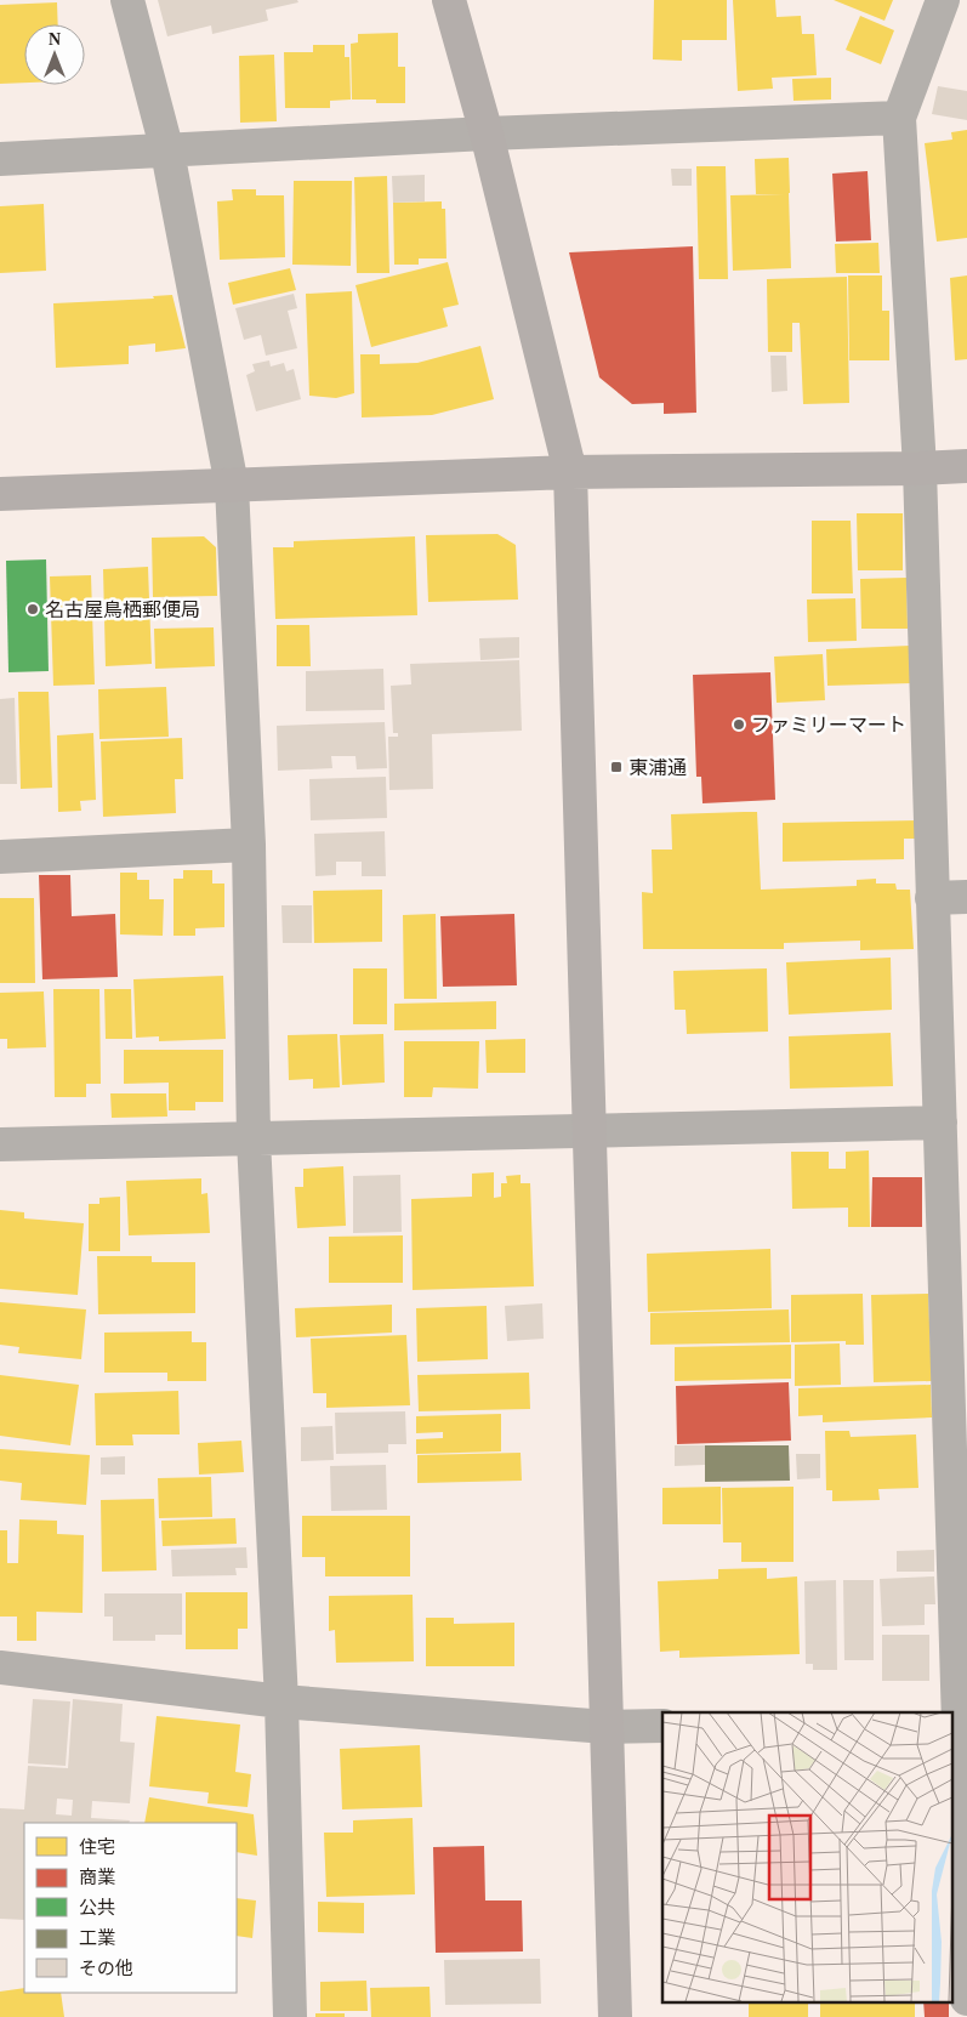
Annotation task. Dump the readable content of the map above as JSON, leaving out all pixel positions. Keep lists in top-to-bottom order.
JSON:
{
  "places": {
    "other": ["名古屋鳥栖郵便局", "ファミリーマート"],
    "transit": ["東浦通"]
  },
  "legend": [
    "住宅",
    "商業",
    "公共",
    "工業",
    "その他"
  ],
  "north": "top"
}
